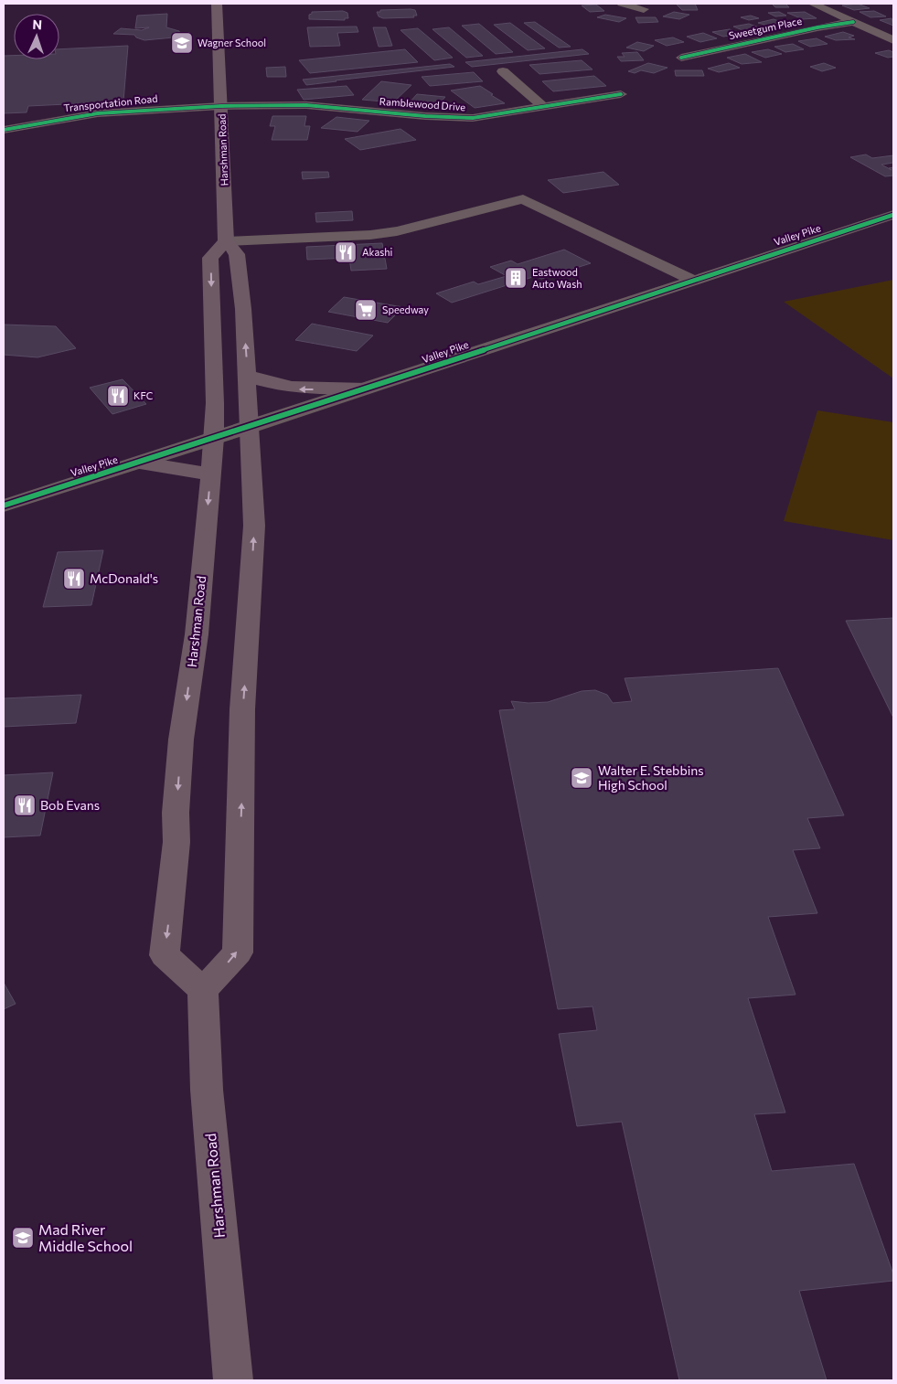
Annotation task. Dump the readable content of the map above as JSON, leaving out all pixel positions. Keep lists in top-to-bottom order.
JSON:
{
  "streets": {
    "main road": ["Harshman Road"],
    "street": [
      "Sweetgum Place",
      "Transportation Road",
      "Ramblewood Drive",
      "Valley Pike"
    ]
  },
  "crossings": [
    ["Transportation Road", "Ramblewood Drive"],
    ["Transportation Road", "Harshman Road"],
    ["Ramblewood Drive", "Harshman Road"],
    ["Harshman Road", "Valley Pike"]
  ],
  "places": {
    "school or university": ["Wagner School", "Walter E. Stebbins High School", "Mad River Middle School"],
    "restaurant": [
      "Akashi",
      "KFC",
      "McDonald's",
      "Bob Evans"
    ],
    "building": ["Eastwood Auto Wash"],
    "supermarket": ["Speedway"]
  },
  "north": "top"
}
